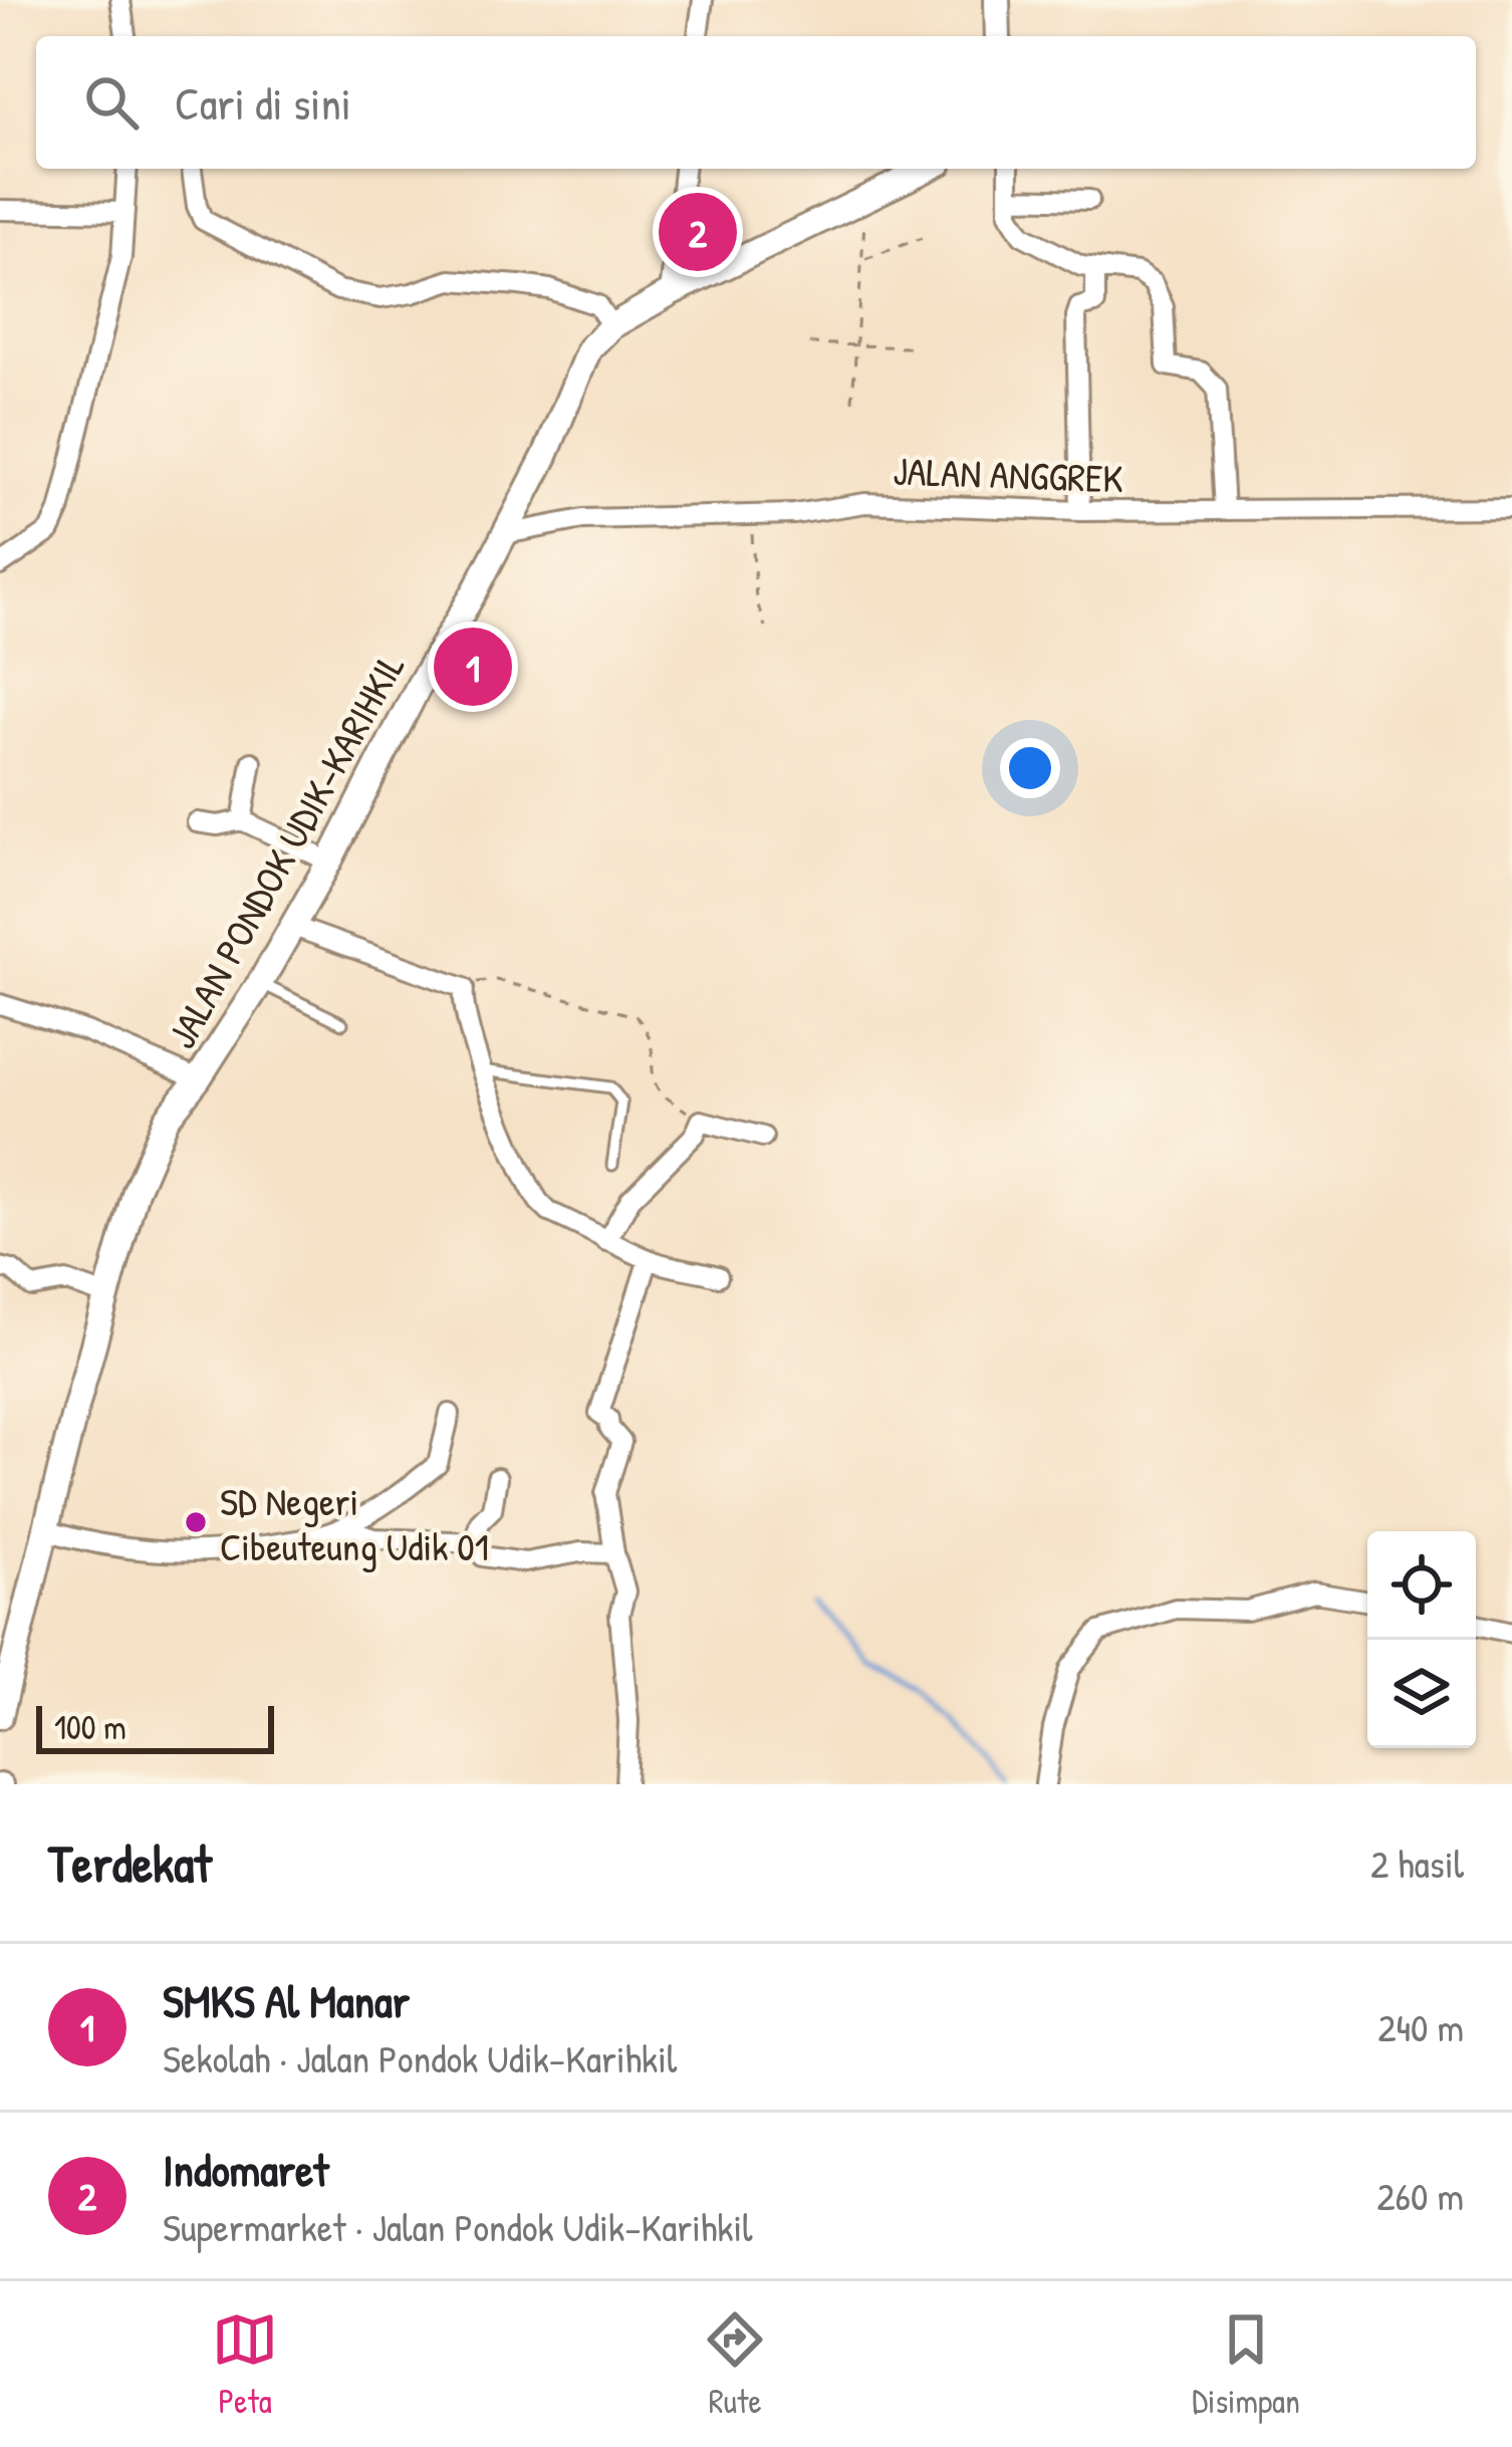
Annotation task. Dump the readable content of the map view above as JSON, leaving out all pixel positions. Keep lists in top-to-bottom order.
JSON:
{
  "streets": {
    "street": ["JALAN ANGGREK", "JALAN PONDOK UDIK–KARIHKIL"]
  },
  "crossings": [
    ["JALAN ANGGREK", "JALAN PONDOK UDIK–KARIHKIL"]
  ],
  "places": ["SD Negeri Cibeuteung Udik 01"],
  "scale_bar": "100 m",
  "page": {
    "search": "Cari di sini",
    "pins": ["2", "1"],
    "scale": "100 m",
    "heading": ["Terdekat", "2 hasil"],
    "list": [
      {
        "mark": "1",
        "name": "SMKS Al Manar",
        "note": "Sekolah · Jalan Pondok Udik–Karihkil",
        "value": "240 m"
      },
      {
        "mark": "2",
        "name": "Indomaret",
        "note": "Supermarket · Jalan Pondok Udik–Karihkil",
        "value": "260 m"
      }
    ],
    "nav": ["Peta", "Rute", "Disimpan"]
  }
}
